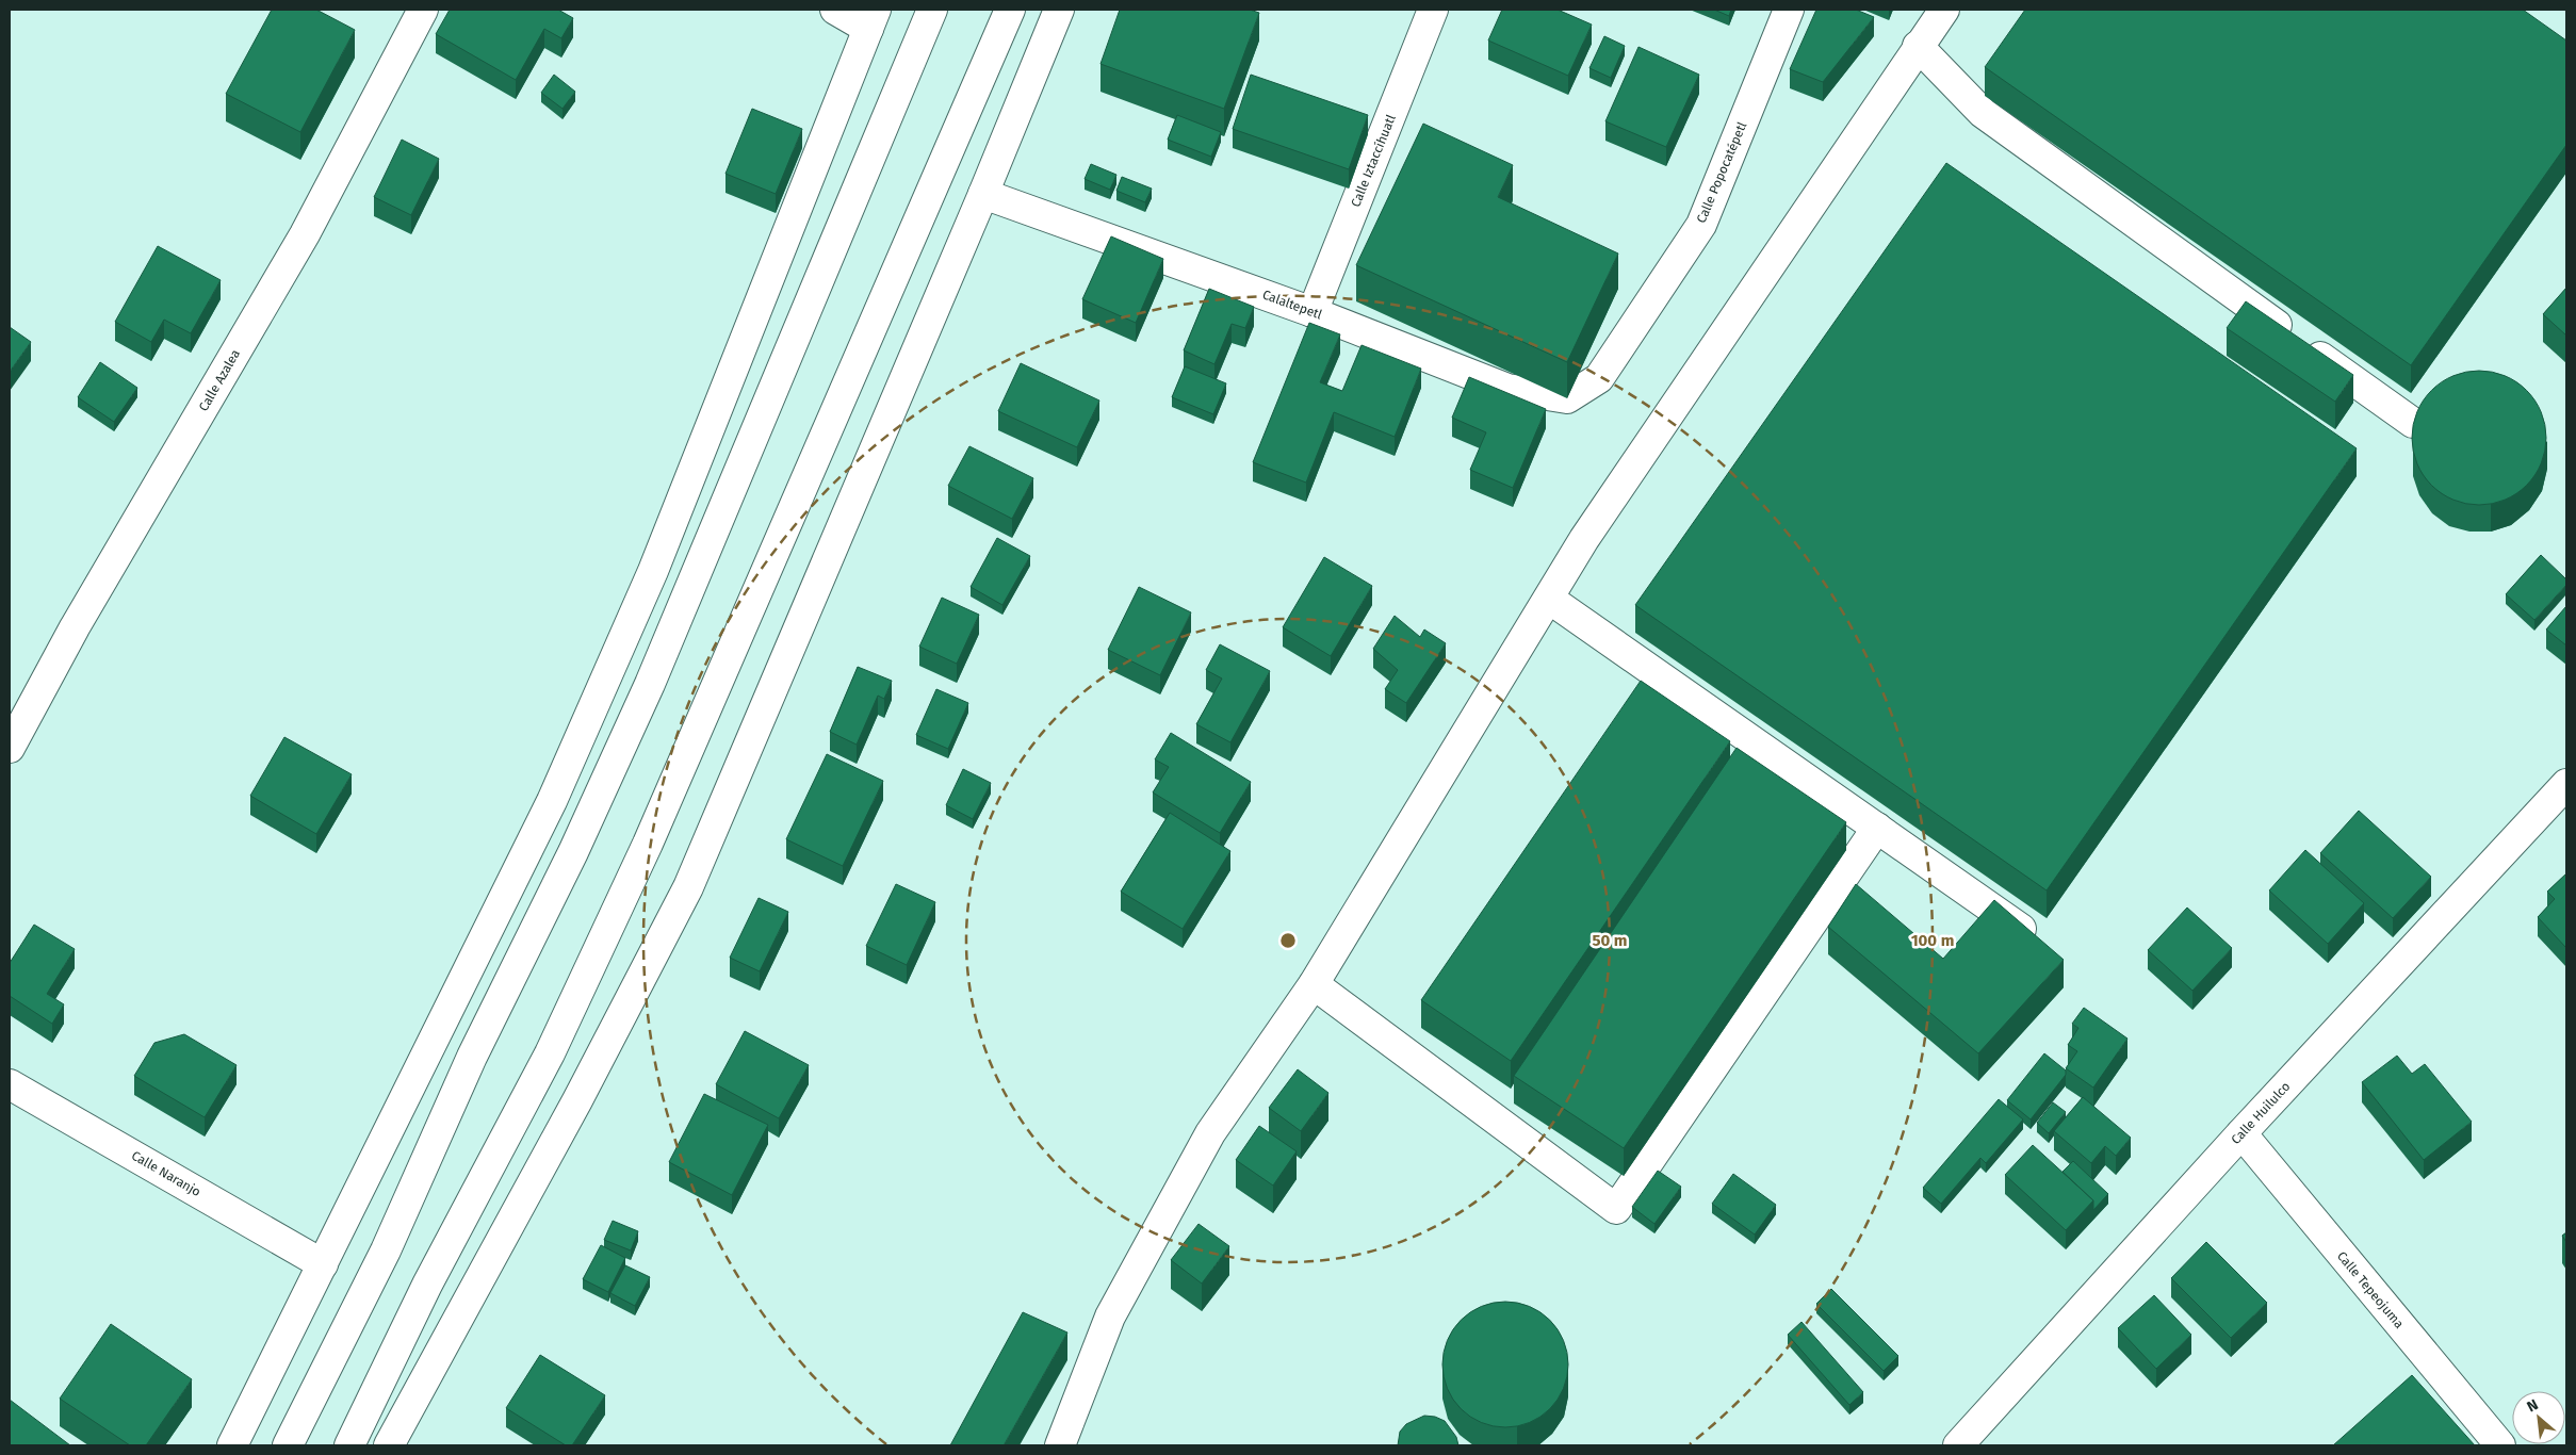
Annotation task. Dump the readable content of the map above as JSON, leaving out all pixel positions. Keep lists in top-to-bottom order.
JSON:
{
  "streets": {
    "street": [
      "Calle Iztaccíhuatl",
      "Calle Popocatépetl",
      "Calaltepetl",
      "Calle Azalea",
      "Calle Huilulco",
      "Calle Naranjo",
      "Calle Tepeojuma"
    ]
  },
  "crossings": [
    ["Calle Iztaccíhuatl", "Calaltepetl"],
    ["Calle Popocatépetl", "Calaltepetl"],
    ["Calle Huilulco", "Calle Tepeojuma"]
  ],
  "north": "top left",
  "rings": ["50 m", "100 m"]
}
